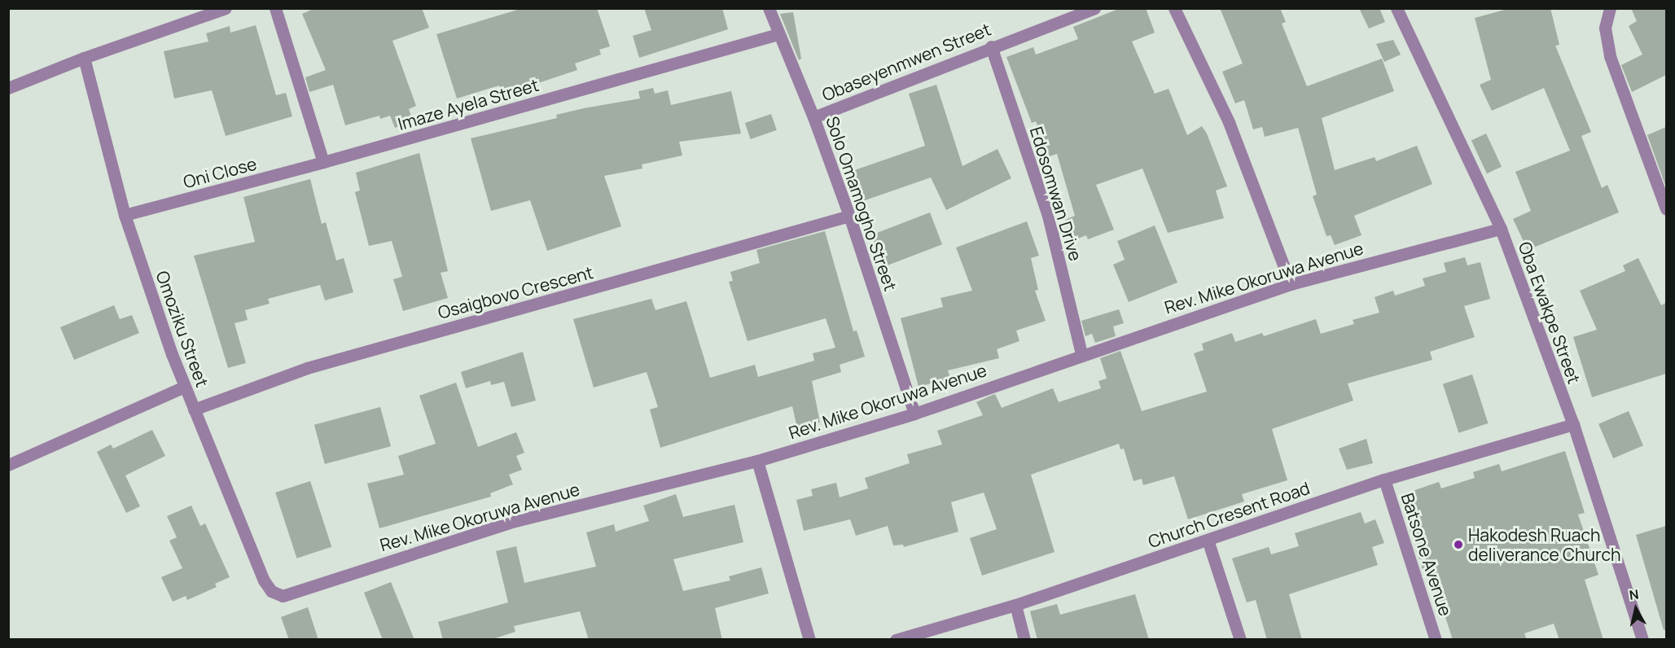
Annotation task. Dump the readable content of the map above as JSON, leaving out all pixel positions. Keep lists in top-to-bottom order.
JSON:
{
  "streets": {
    "street": [
      "Obaseyenmwen Street",
      "Imaze Ayela Street",
      "Oni Close",
      "Edosomwan Drive",
      "Solo Omamogho Street",
      "Rev. Mike Okoruwa Avenue",
      "Osaigbovo Crescent",
      "Oba Ewakpe Street",
      "Omoziku Street",
      "Church Cresent Road",
      "Batsone Avenue"
    ]
  },
  "crossings": [
    ["Obaseyenmwen Street", "Edosomwan Drive"],
    ["Obaseyenmwen Street", "Solo Omamogho Street"],
    ["Imaze Ayela Street", "Oni Close"],
    ["Imaze Ayela Street", "Solo Omamogho Street"],
    ["Oni Close", "Omoziku Street"],
    ["Edosomwan Drive", "Rev. Mike Okoruwa Avenue"],
    ["Solo Omamogho Street", "Rev. Mike Okoruwa Avenue"],
    ["Solo Omamogho Street", "Osaigbovo Crescent"],
    ["Rev. Mike Okoruwa Avenue", "Oba Ewakpe Street"],
    ["Rev. Mike Okoruwa Avenue", "Omoziku Street"],
    ["Osaigbovo Crescent", "Omoziku Street"],
    ["Oba Ewakpe Street", "Church Cresent Road"],
    ["Church Cresent Road", "Batsone Avenue"]
  ],
  "places": ["Hakodesh Ruach deliverance Church"],
  "north": "top"
}
